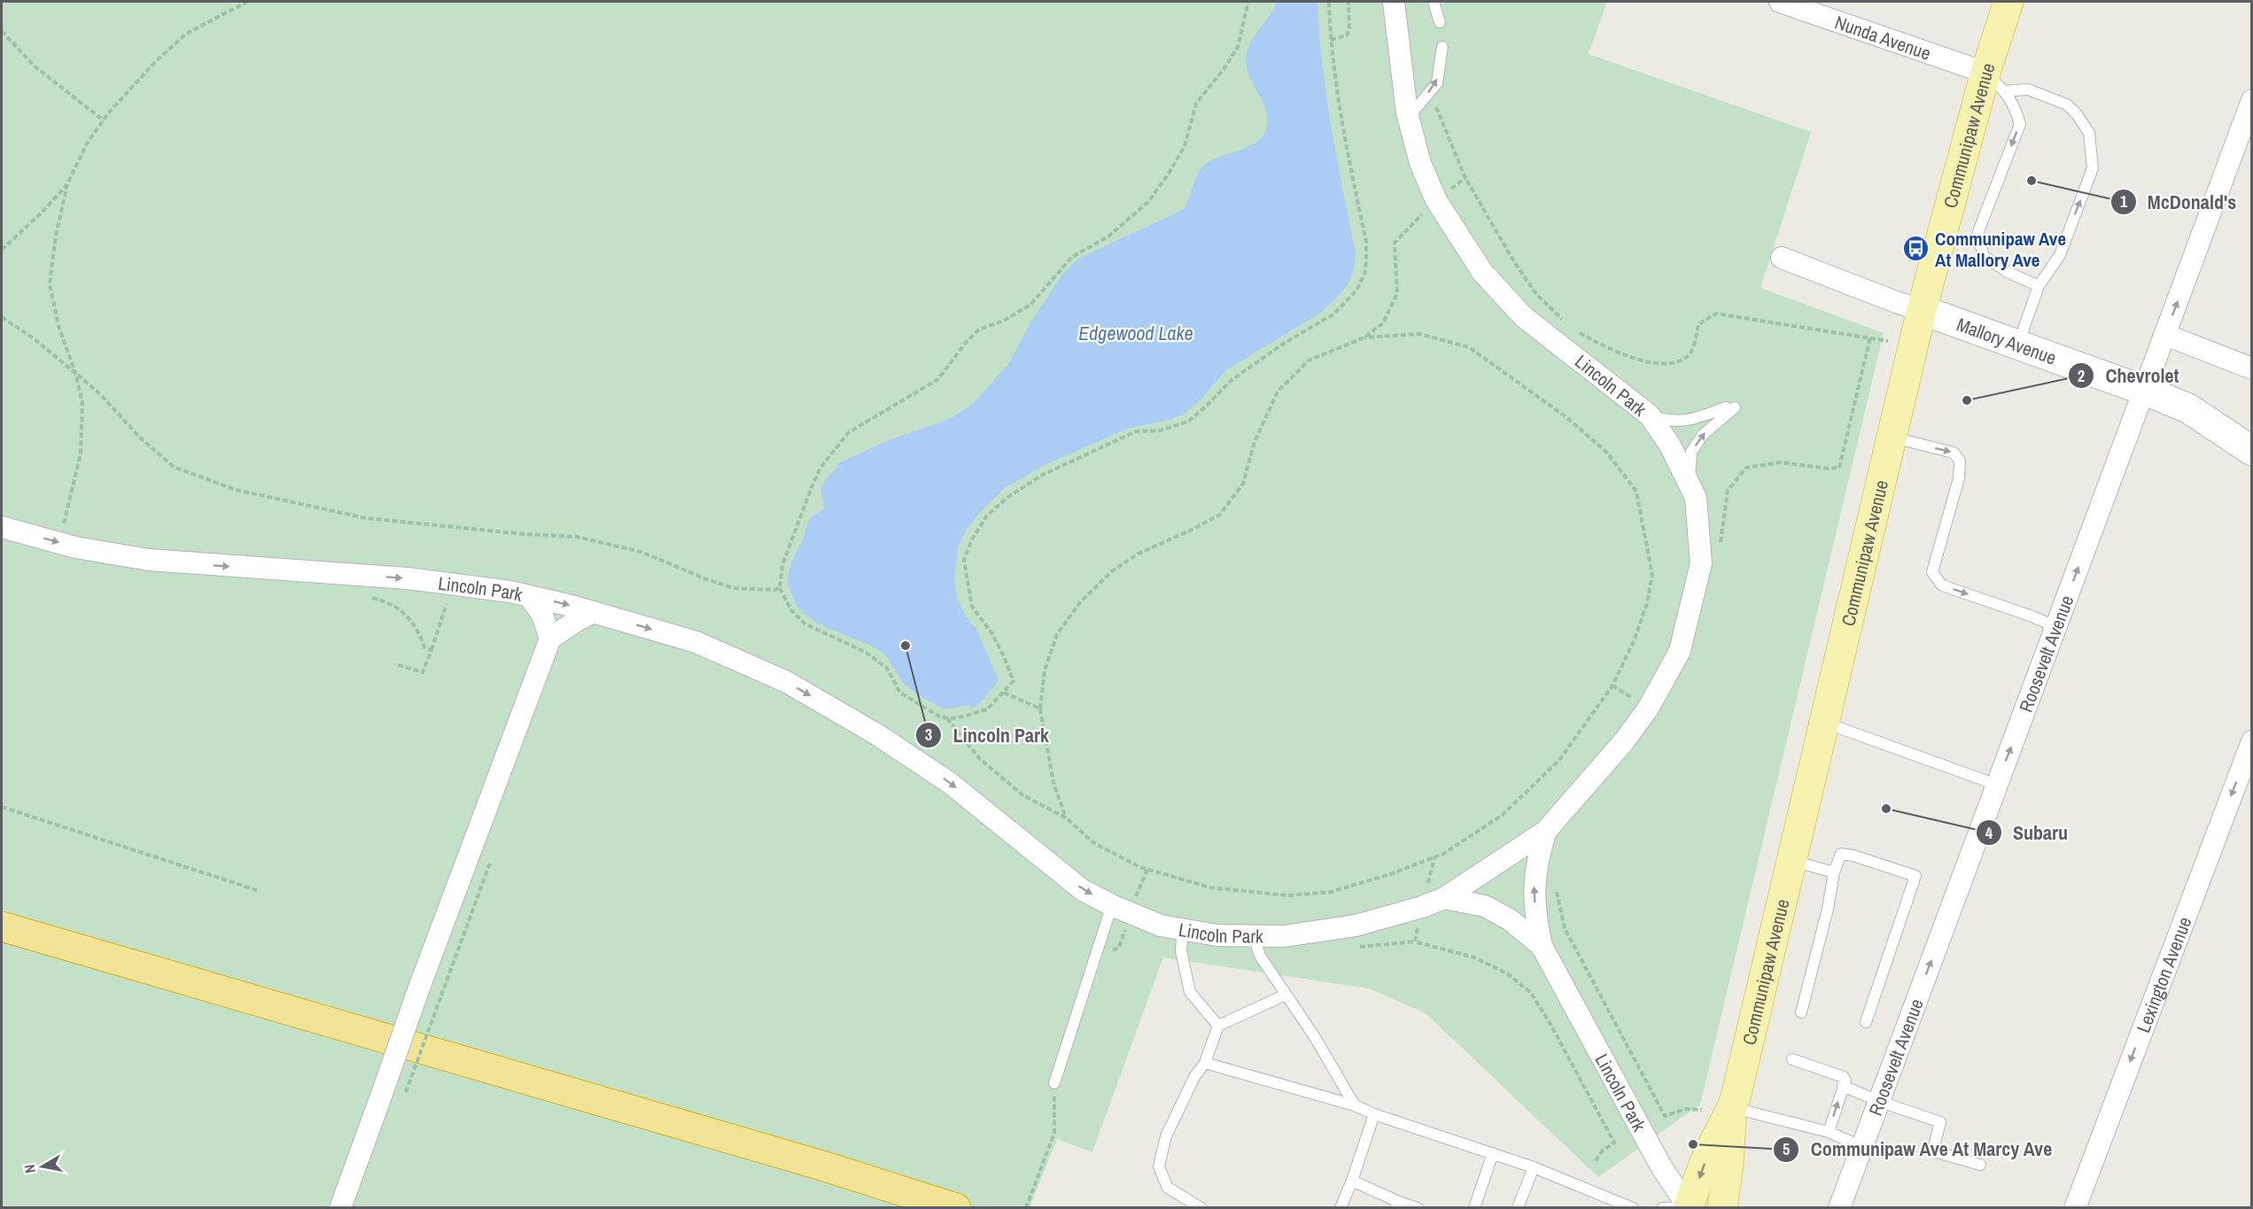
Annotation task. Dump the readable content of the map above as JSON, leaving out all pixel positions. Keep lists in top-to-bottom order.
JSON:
{
  "streets": {
    "main road": ["Communipaw Avenue"],
    "street": [
      "Nunda Avenue",
      "Mallory Avenue",
      "Lincoln Park",
      "Roosevelt Avenue",
      "Lexington Avenue"
    ]
  },
  "crossings": [
    ["Nunda Avenue", "Communipaw Avenue"],
    ["Communipaw Avenue", "Mallory Avenue"],
    ["Communipaw Avenue", "Lincoln Park"],
    ["Mallory Avenue", "Roosevelt Avenue"]
  ],
  "one_way": ["Lincoln Park", "Roosevelt Avenue", "Lexington Avenue"],
  "water": ["Edgewood Lake"],
  "places": {
    "other": [
      "McDonald's",
      "Chevrolet",
      "Lincoln Park",
      "Subaru",
      "Communipaw Ave At Marcy Ave"
    ],
    "bus stop": ["Communipaw Ave At Mallory Ave"]
  },
  "north": "left"
}
